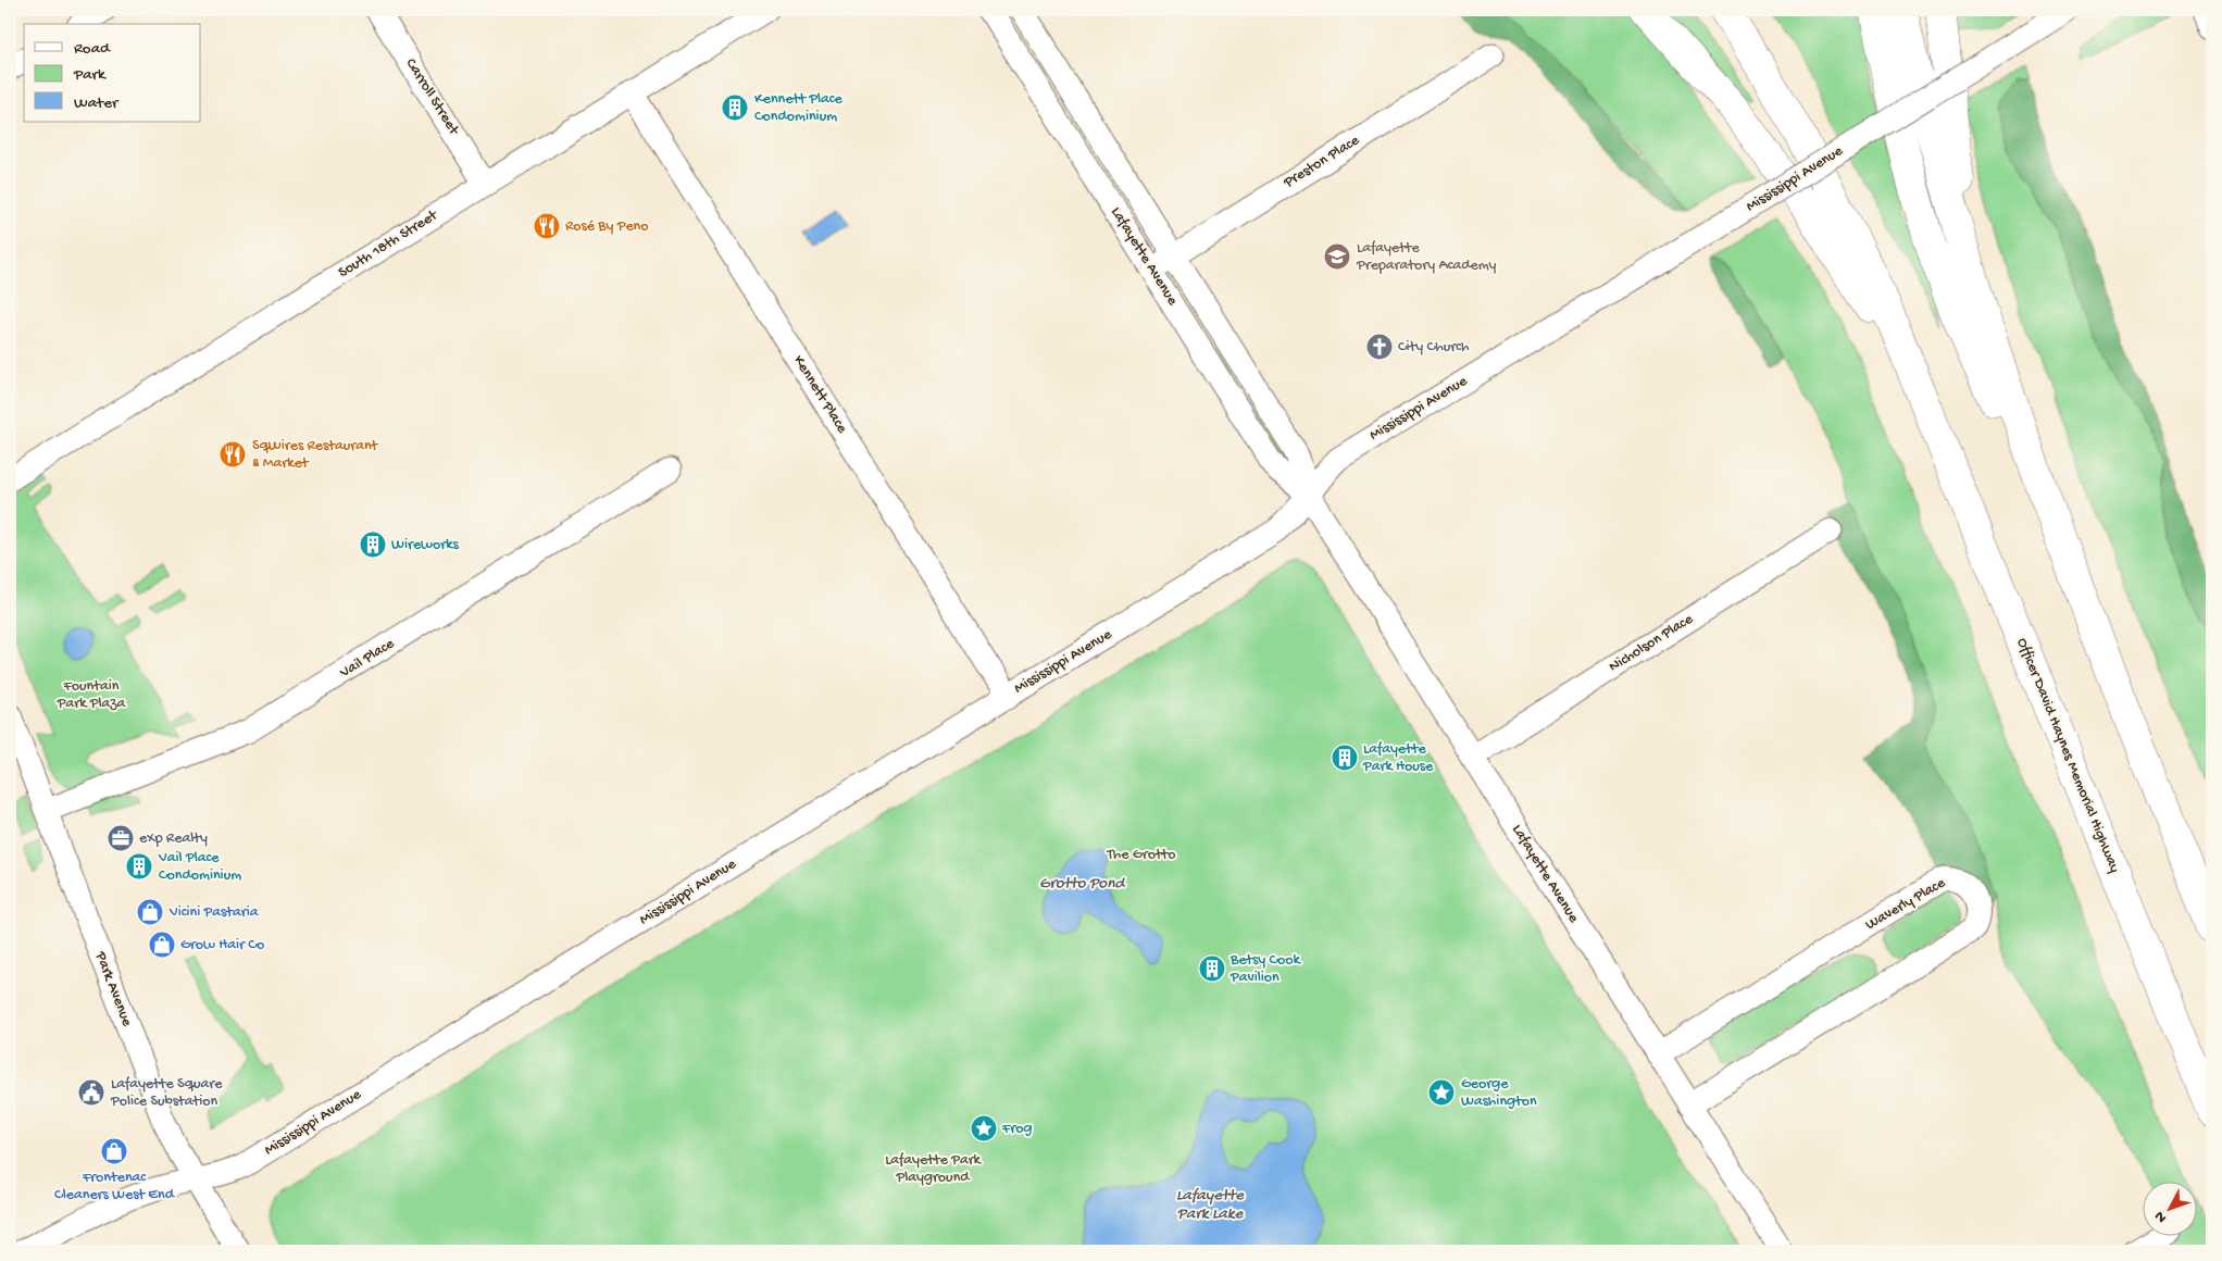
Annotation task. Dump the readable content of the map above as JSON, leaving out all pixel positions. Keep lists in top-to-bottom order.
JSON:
{
  "streets": {
    "highway": ["Officer David Haynes Memorial Highway"],
    "street": [
      "Carroll Street",
      "Preston Place",
      "Mississippi Avenue",
      "South 18th Street",
      "Lafayette Avenue",
      "Kennett Place",
      "Nicholson Place",
      "Vail Place",
      "Waverly Place",
      "Park Avenue"
    ]
  },
  "crossings": [
    ["Carroll Street", "South 18th Street"],
    ["Preston Place", "Lafayette Avenue"],
    ["Mississippi Avenue", "Lafayette Avenue"],
    ["Mississippi Avenue", "Kennett Place"],
    ["Mississippi Avenue", "Park Avenue"],
    ["South 18th Street", "Kennett Place"],
    ["Lafayette Avenue", "Nicholson Place"],
    ["Lafayette Avenue", "Waverly Place"],
    ["Vail Place", "Park Avenue"]
  ],
  "water": ["Grotto Pond", "Lafayette Park Lake"],
  "parks": ["Fountain Park Plaza", "The Grotto", "Lafayette Park Playground"],
  "places": {
    "building": [
      "Kennett Place Condominium",
      "Wireworks",
      "Lafayette Park House",
      "Vail Place Condominium",
      "Betsy Cook Pavilion"
    ],
    "restaurant": ["Rosé By Peno", "SqWires Restaurant & Market"],
    "school or university": ["Lafayette Preparatory Academy"],
    "church": ["City Church"],
    "office": ["eXp Realty"],
    "shop": ["Vicini Pastaria", "Grow Hair Co", "Frontenac Cleaners West End"],
    "public building": ["Lafayette Square Police Substation"],
    "place": ["George Washington", "Frog"]
  },
  "legend": ["Road", "Park", "Water"],
  "north": "bottom left"
}
